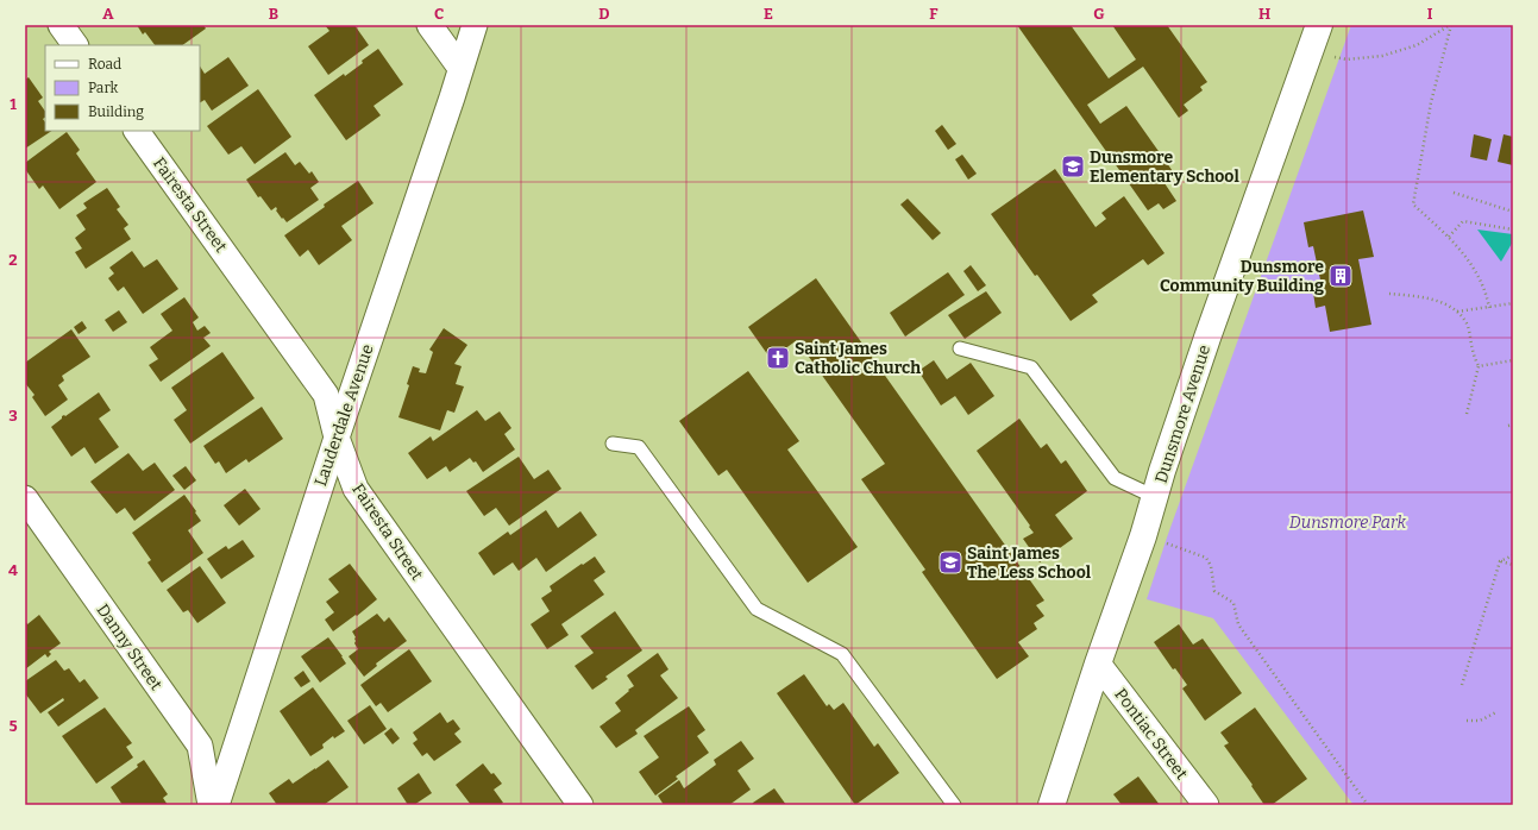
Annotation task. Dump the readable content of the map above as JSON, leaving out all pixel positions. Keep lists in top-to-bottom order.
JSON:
{
  "streets": {
    "street": [
      "Fairesta Street",
      "Dunsmore Avenue",
      "Lauderdale Avenue",
      "Danny Street",
      "Pontiac Street"
    ]
  },
  "crossings": [
    ["Fairesta Street", "Lauderdale Avenue"],
    ["Dunsmore Avenue", "Pontiac Street"]
  ],
  "parks": ["Dunsmore Park"],
  "places": {
    "school or university": ["Dunsmore Elementary School", "Saint James The Less School"],
    "building": ["Dunsmore Community Building"],
    "church": ["Saint James Catholic Church"]
  },
  "legend": ["Road", "Park", "Building"],
  "grid": {
    "columns": [
      "A",
      "B",
      "C",
      "D",
      "E",
      "F",
      "G",
      "H",
      "I"
    ],
    "rows": [
      "1",
      "2",
      "3",
      "4",
      "5"
    ]
  }
}
